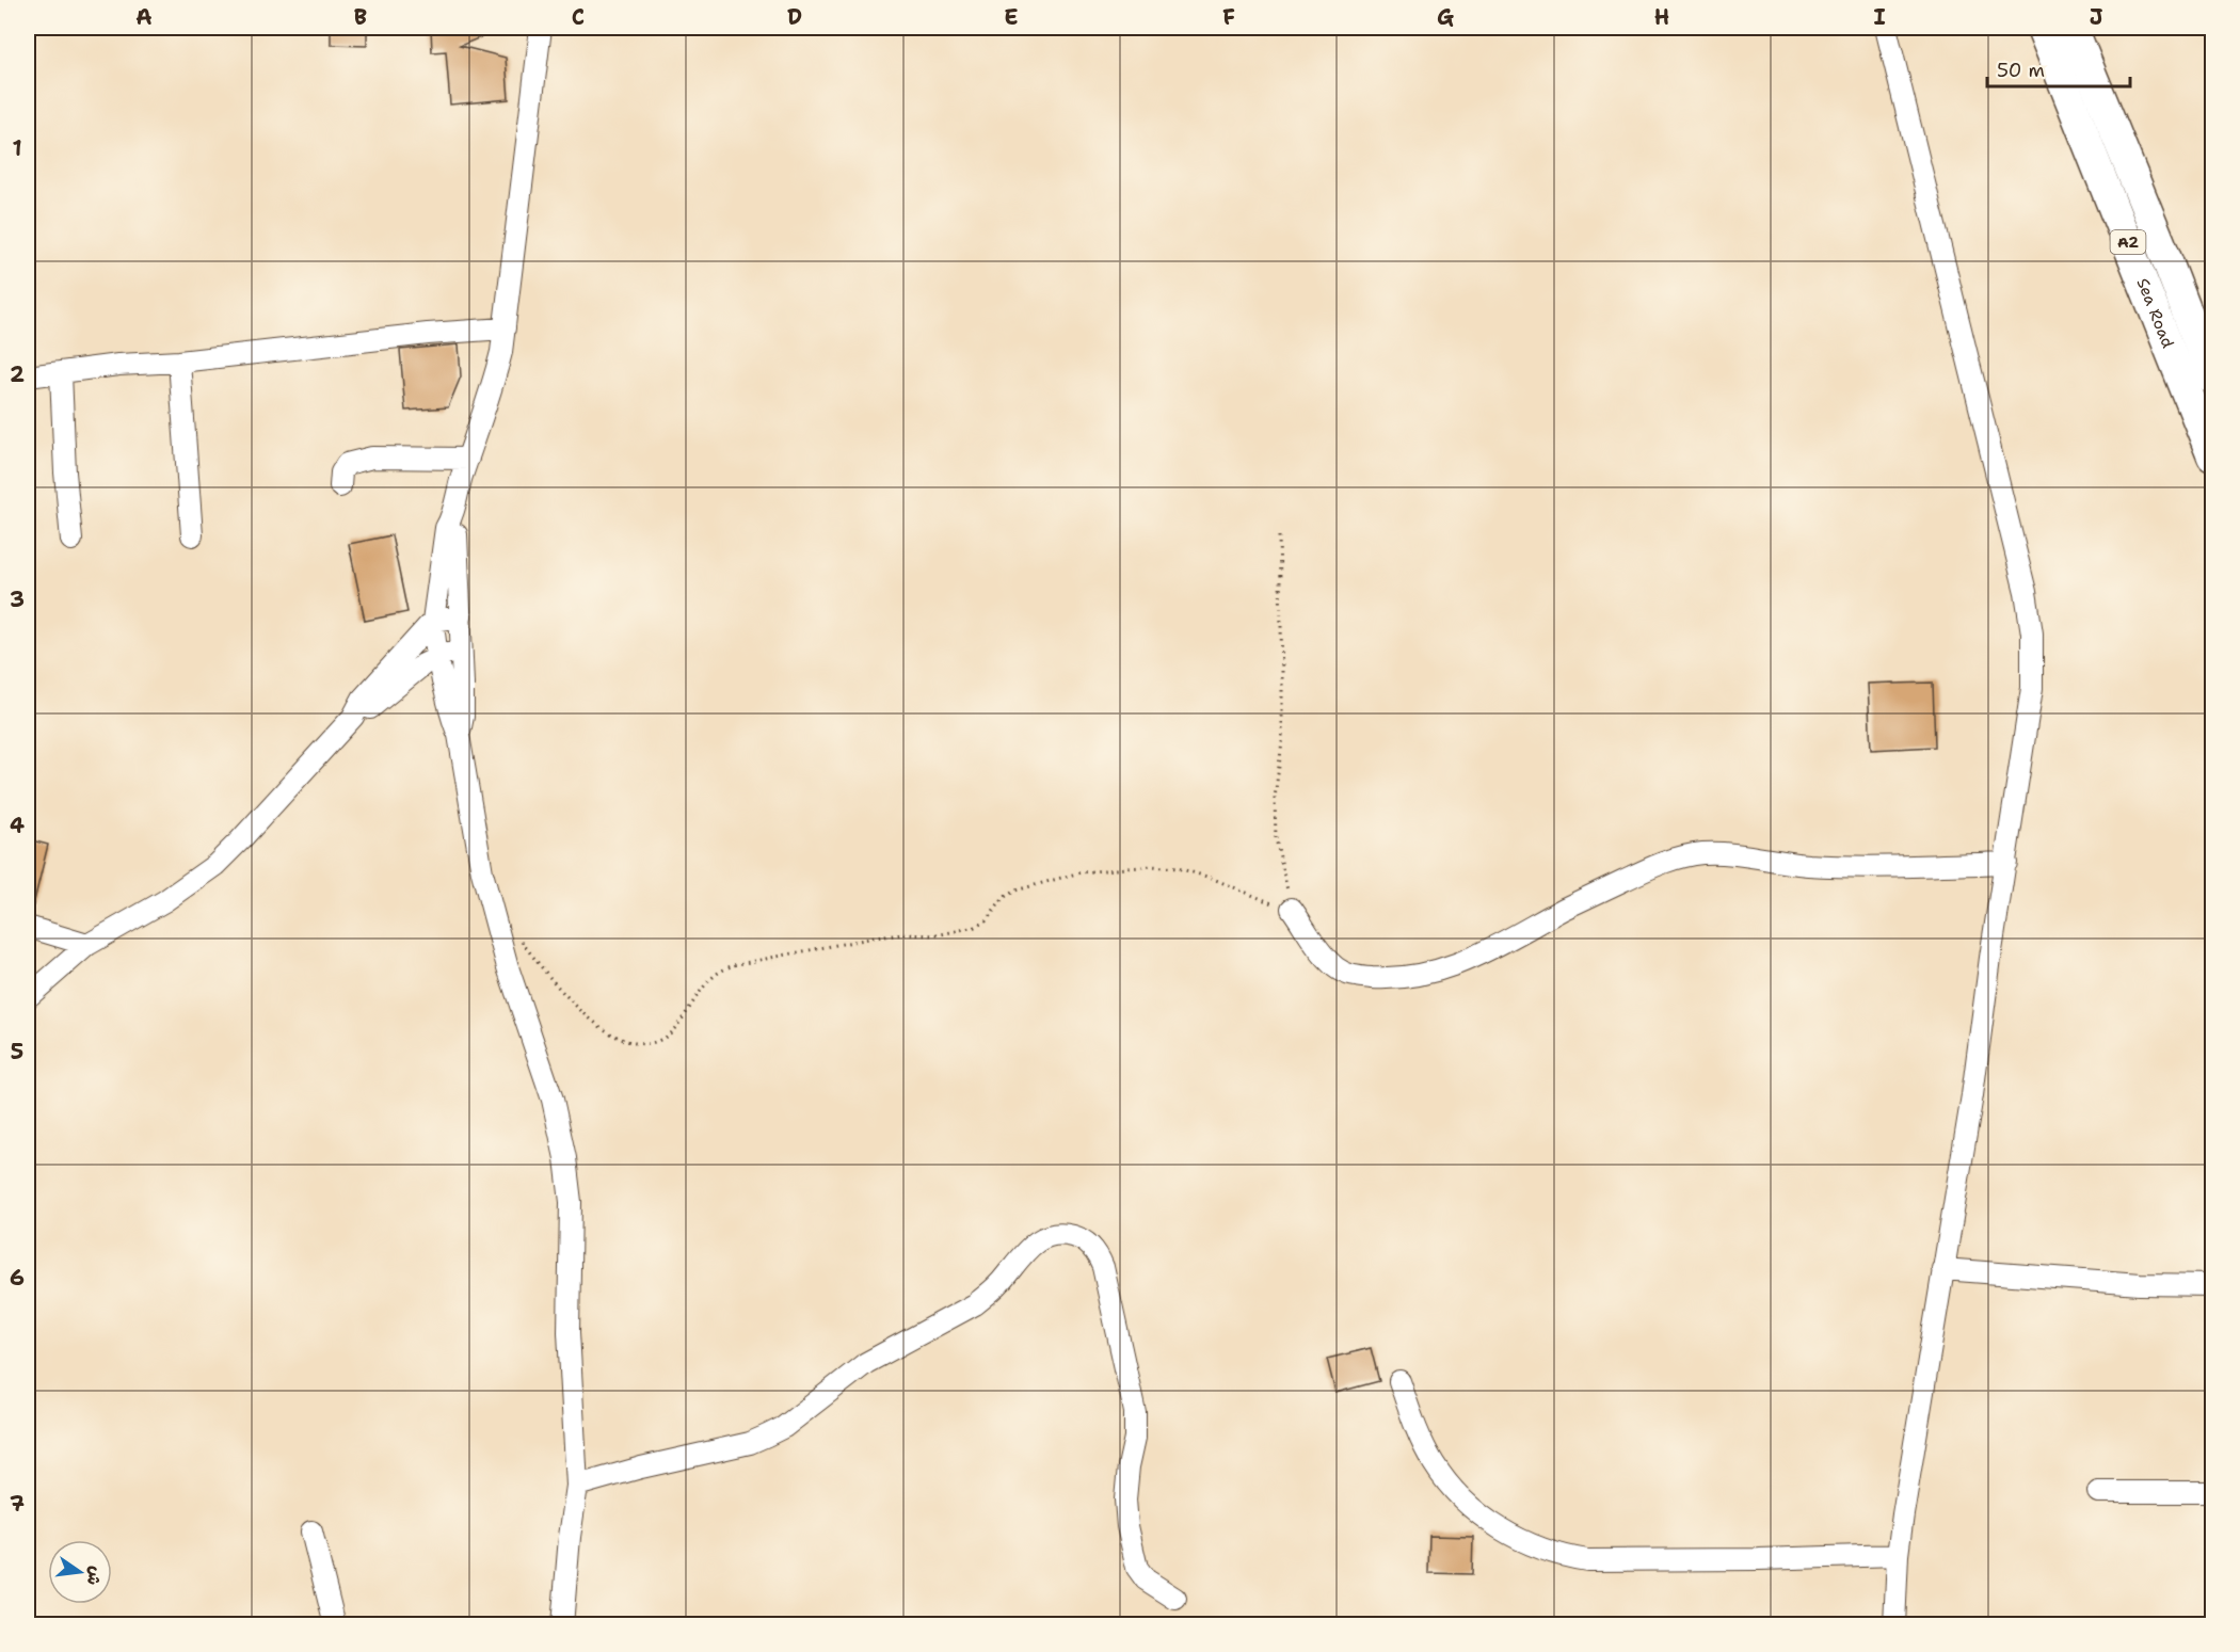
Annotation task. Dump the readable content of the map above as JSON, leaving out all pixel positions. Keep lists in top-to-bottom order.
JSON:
{
  "streets": {
    "highway": ["A2", "Sea Road"]
  },
  "scale_bar": "50 m",
  "north": "right",
  "grid": {
    "columns": [
      "A",
      "B",
      "C",
      "D",
      "E",
      "F",
      "G",
      "H",
      "I",
      "J"
    ],
    "rows": [
      "1",
      "2",
      "3",
      "4",
      "5",
      "6",
      "7"
    ]
  }
}
